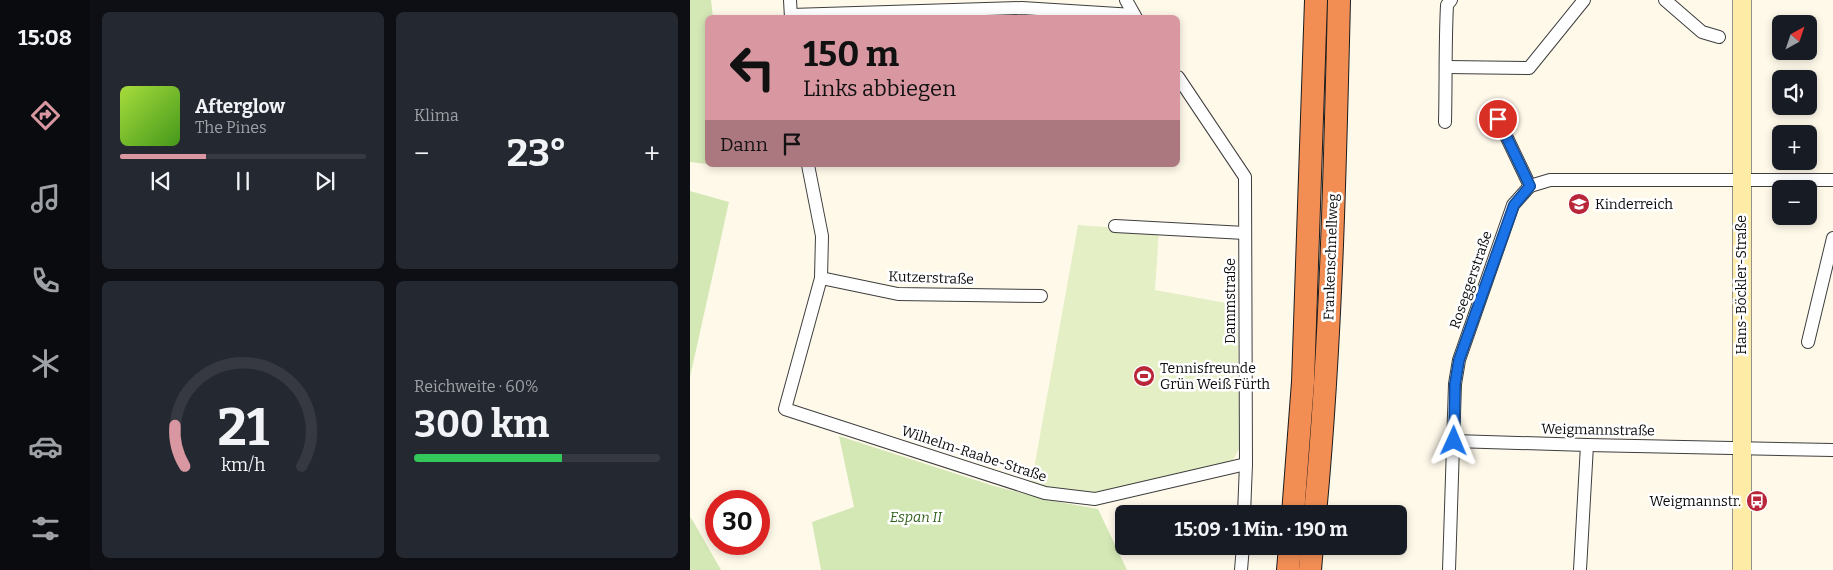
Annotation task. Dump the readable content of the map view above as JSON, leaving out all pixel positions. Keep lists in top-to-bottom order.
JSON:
{
  "streets": {
    "highway": ["Frankenschnellweg"],
    "main road": ["Hans-Böckler-Straße"],
    "street": [
      "Kutzerstraße",
      "Roseggerstraße",
      "Dammstraße",
      "Weigmannstraße",
      "Wilhelm-Raabe-Straße"
    ]
  },
  "crossings": [
    ["Kutzerstraße", "Wilhelm-Raabe-Straße"],
    ["Roseggerstraße", "Weigmannstraße"],
    ["Hans-Böckler-Straße", "Weigmannstraße"],
    ["Dammstraße", "Wilhelm-Raabe-Straße"]
  ],
  "parks": ["Espan II"],
  "places": {
    "school or university": ["Kinderreich"],
    "sports": ["Tennisfreunde Grün Weiß Fürth"],
    "bus stop": ["Weigmannstr."]
  },
  "north": "top right",
  "page": {
    "tabs": "15:08",
    "tile": [
      "Klima",
      ["Reichweite · 60%", "300 km"]
    ],
    "map_buttons": ["+", "−"],
    "turn": ["150 m", "Links abbiegen"],
    "song": ["Afterglow", "The Pines"],
    "then": "Dann",
    "heat": ["−", "23°", "+"],
    "limit": "30",
    "trip": "15:09 · 1 Min. · 190 m",
    "gauge": ["21", "km/h"]
  }
}
